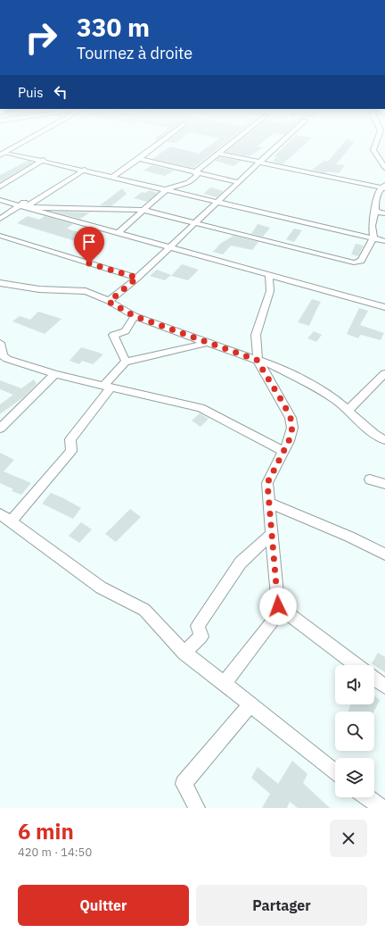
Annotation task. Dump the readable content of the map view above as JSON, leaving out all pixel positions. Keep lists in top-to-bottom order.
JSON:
{
  "page": {
    "turn": ["330 m", "Tournez à droite"],
    "then": "Puis",
    "heading": ["6 min", "420 m · 14:50"],
    "buttons": ["Quitter", "Partager"]
  }
}
